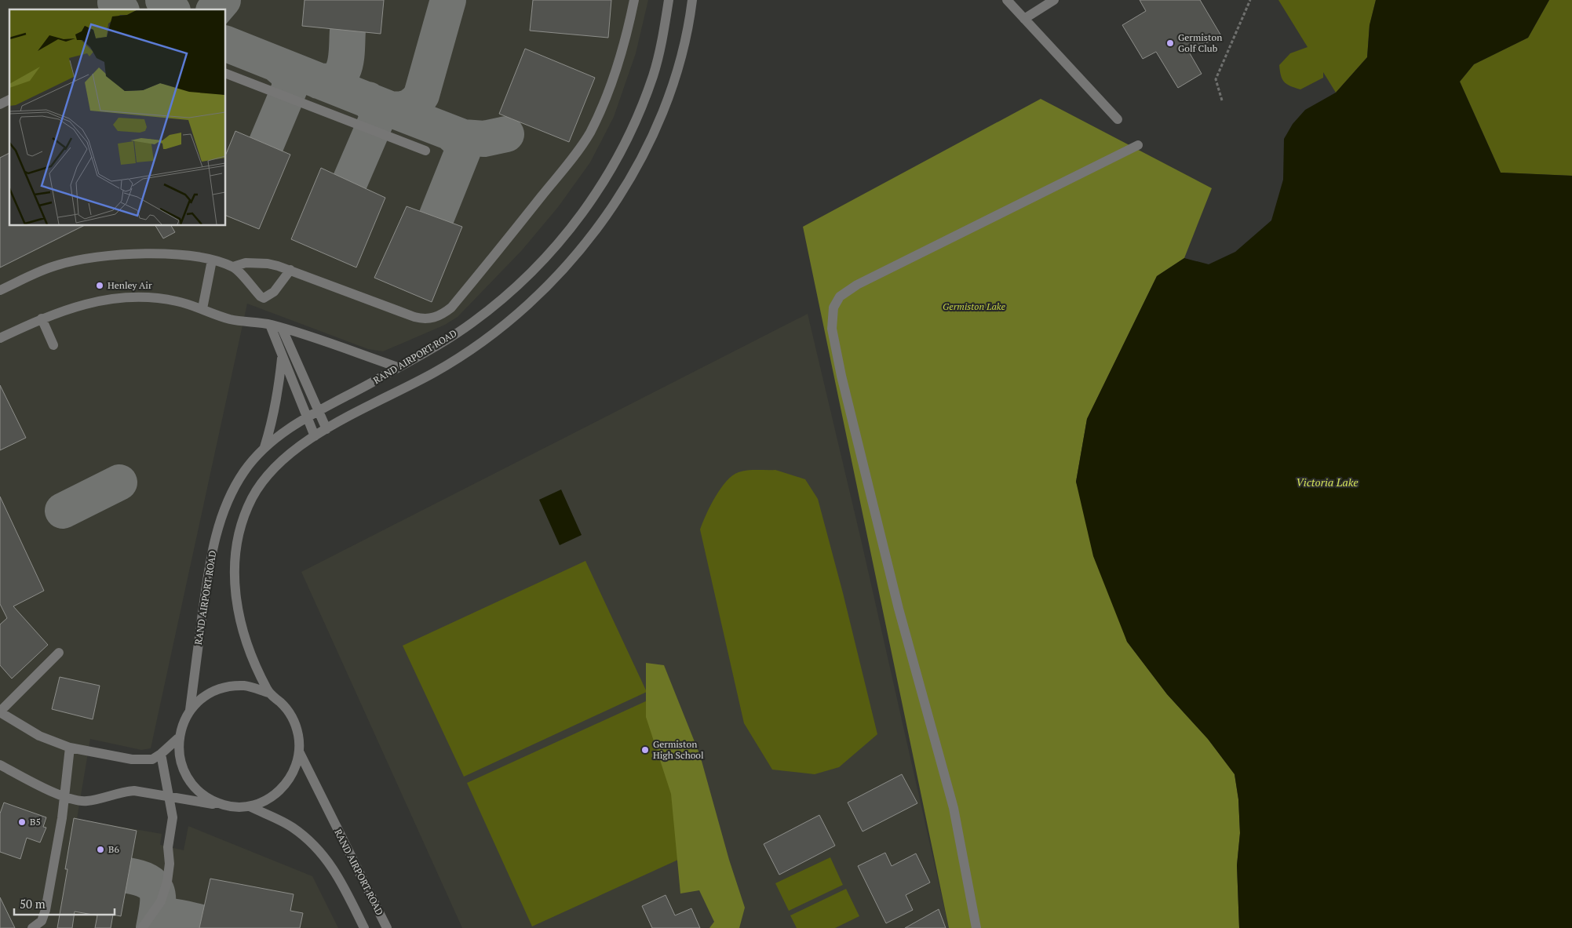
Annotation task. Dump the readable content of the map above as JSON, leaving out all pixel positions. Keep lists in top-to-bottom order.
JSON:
{
  "streets": {
    "street": ["RAND AIRPORT ROAD"]
  },
  "water": ["Victoria Lake"],
  "parks": ["Germiston Lake"],
  "places": [
    "Germiston Golf Club",
    "Henley Air",
    "Germiston High School",
    "B5",
    "B6"
  ],
  "scale_bar": "50 m"
}
